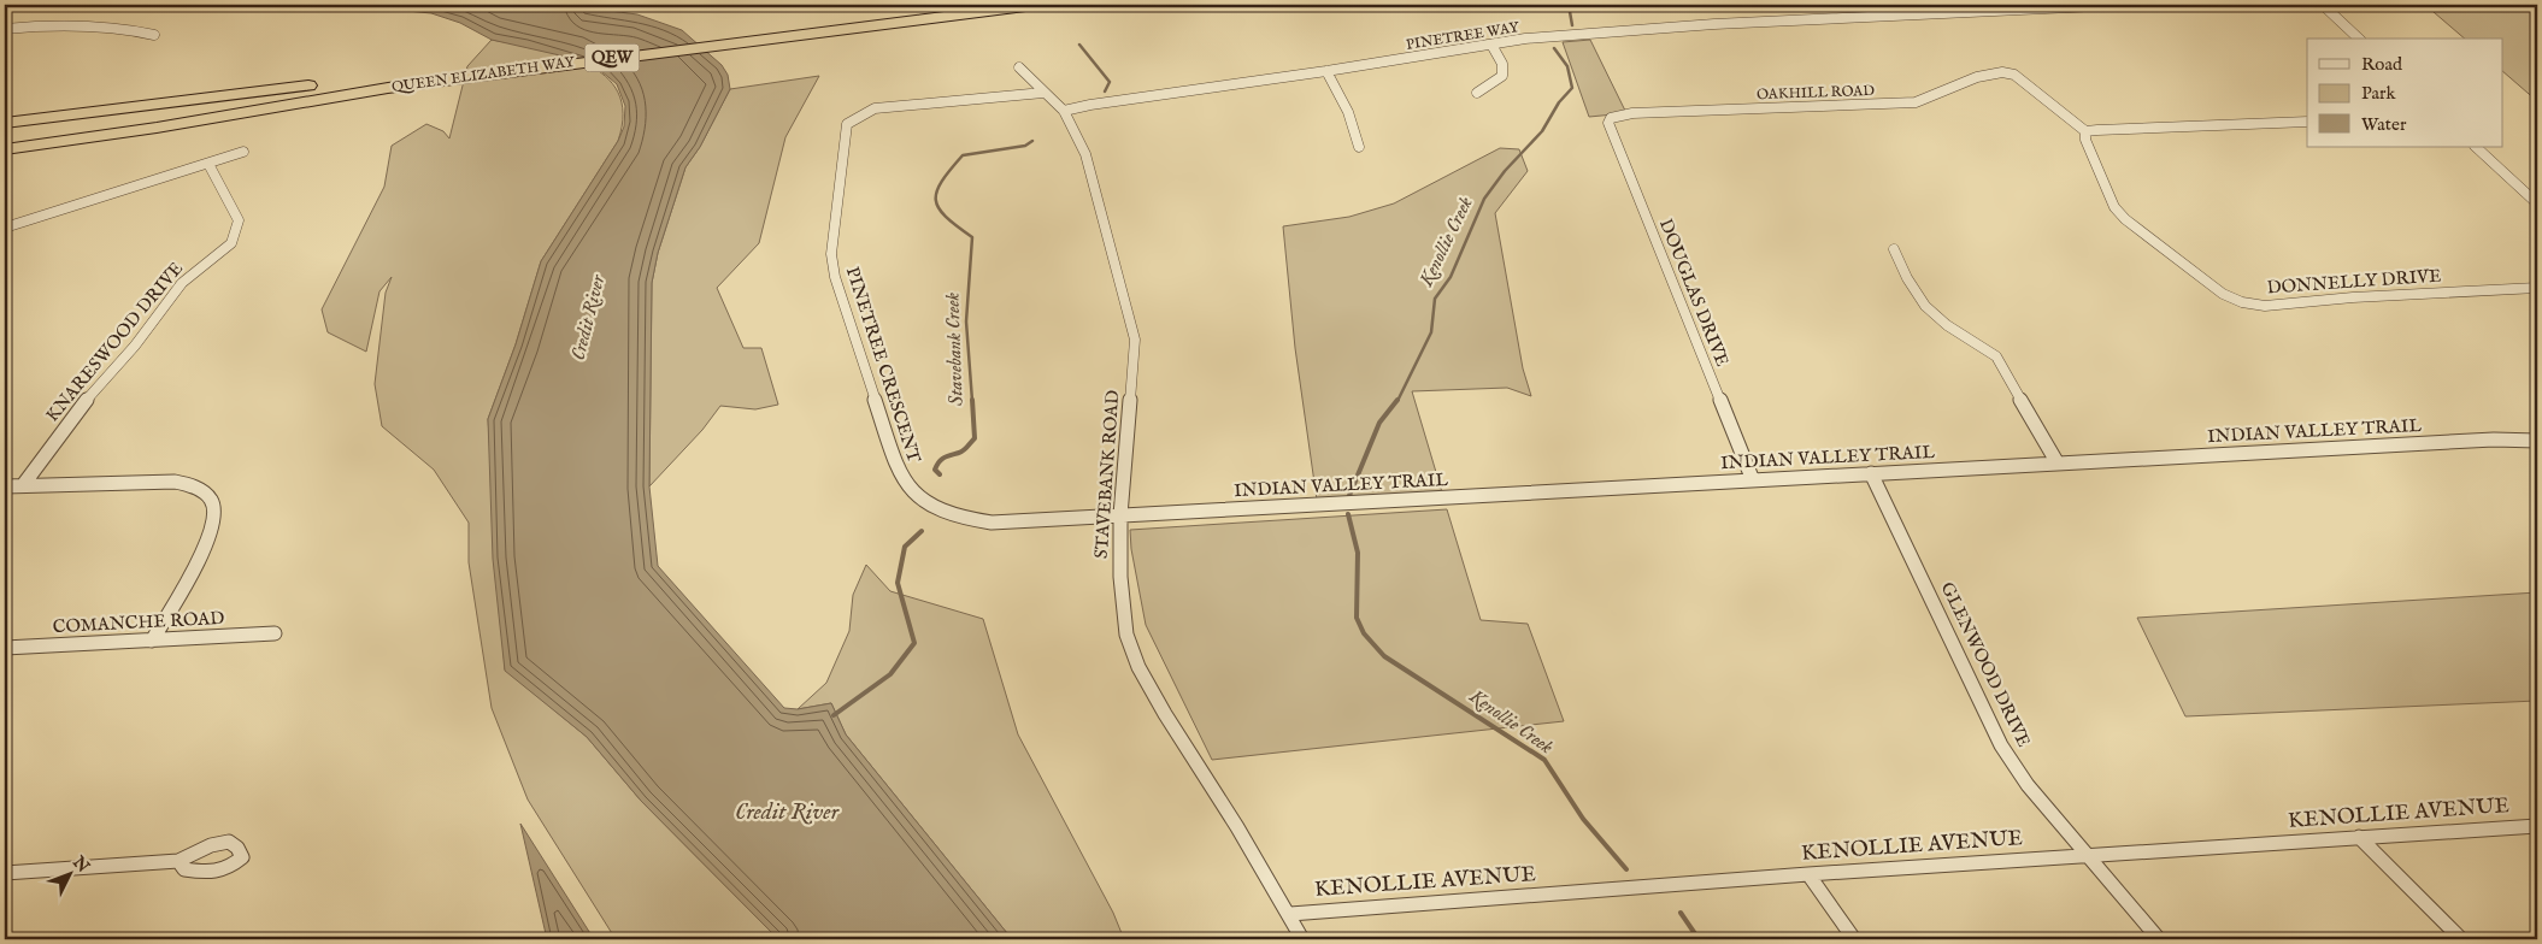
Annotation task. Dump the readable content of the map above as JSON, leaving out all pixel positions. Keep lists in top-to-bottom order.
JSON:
{
  "streets": {
    "highway": ["QEW", "QUEEN ELIZABETH WAY"],
    "street": [
      "PINETREE WAY",
      "OAKHILL ROAD",
      "DONNELLY DRIVE",
      "DOUGLAS DRIVE",
      "KNARESWOOD DRIVE",
      "PINETREE CRESCENT",
      "INDIAN VALLEY TRAIL",
      "STAVEBANK ROAD",
      "COMANCHE ROAD",
      "GLENWOOD DRIVE",
      "KENOLLIE AVENUE"
    ]
  },
  "crossings": [
    ["PINETREE WAY", "STAVEBANK ROAD"],
    ["OAKHILL ROAD", "DONNELLY DRIVE"],
    ["OAKHILL ROAD", "DOUGLAS DRIVE"],
    ["DOUGLAS DRIVE", "INDIAN VALLEY TRAIL"],
    ["PINETREE CRESCENT", "INDIAN VALLEY TRAIL"],
    ["PINETREE CRESCENT", "STAVEBANK ROAD"],
    ["INDIAN VALLEY TRAIL", "STAVEBANK ROAD"],
    ["INDIAN VALLEY TRAIL", "GLENWOOD DRIVE"],
    ["STAVEBANK ROAD", "KENOLLIE AVENUE"],
    ["GLENWOOD DRIVE", "KENOLLIE AVENUE"]
  ],
  "water": ["Kenollie Creek", "Credit River", "Stavebank Creek"],
  "legend": ["Road", "Park", "Water"],
  "north": "top right"
}
